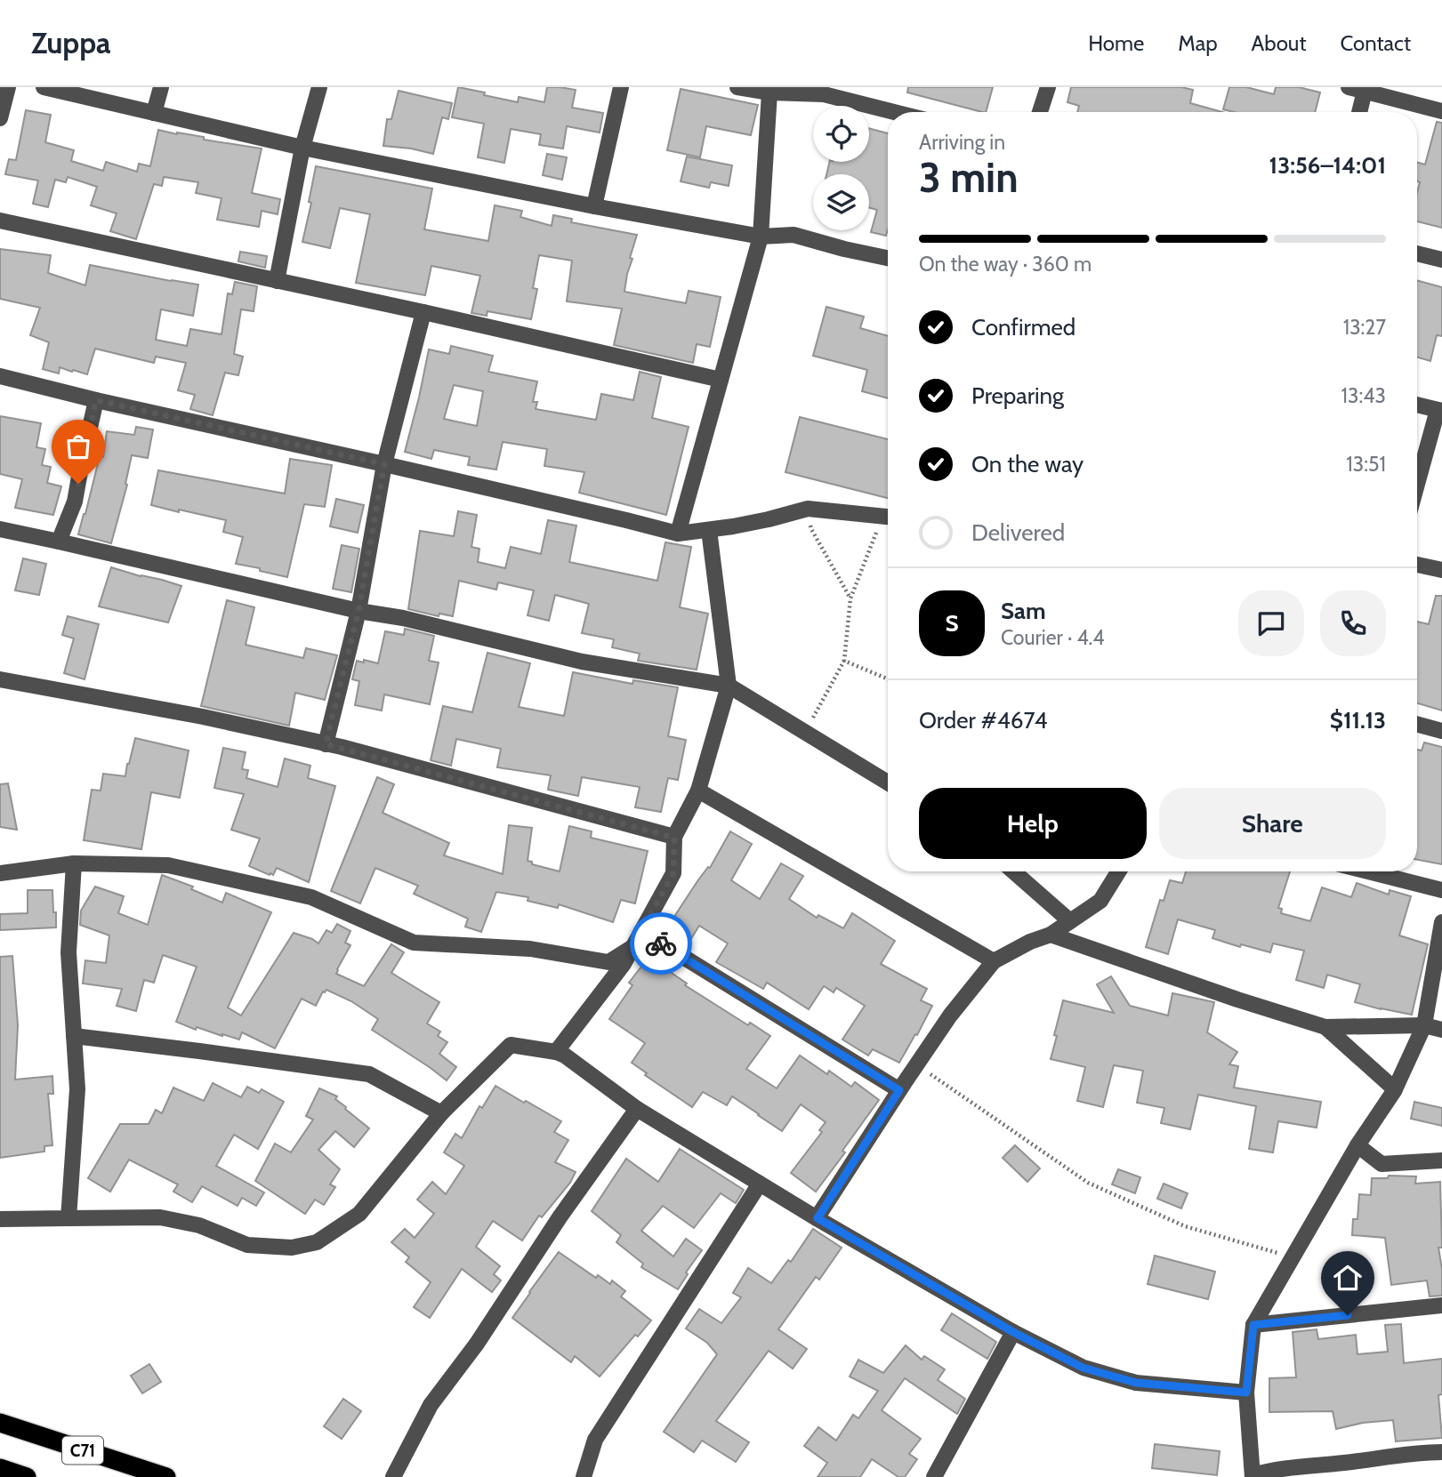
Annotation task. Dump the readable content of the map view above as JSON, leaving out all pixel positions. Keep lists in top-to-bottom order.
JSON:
{
  "streets": {
    "highway": ["C71"]
  },
  "page": {
    "header": "Zuppa",
    "nav": [
      "Home",
      "Map",
      "About",
      "Contact"
    ],
    "heading": ["3 min", "Arriving in", "13:56–14:01"],
    "panel": [
      "Sam",
      "Courier · 4.4",
      "Order #4674",
      "$11.13"
    ],
    "bar": "On the way · 360 m",
    "list": [
      ["Confirmed", "13:27"],
      ["Preparing", "13:43"],
      ["On the way", "13:51"],
      "Delivered"
    ],
    "round": "S",
    "buttons": ["Help", "Share"]
  }
}
